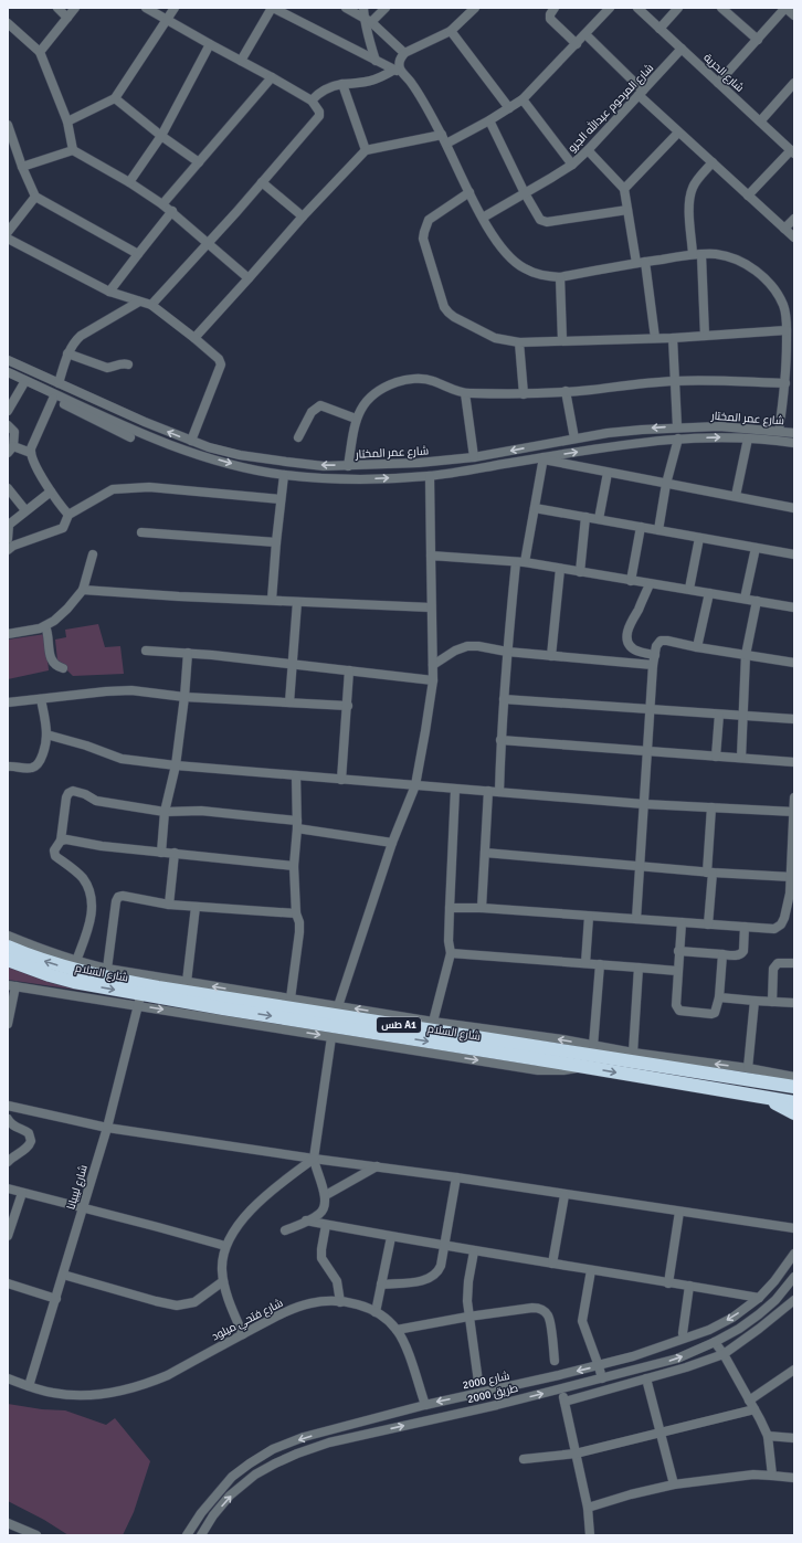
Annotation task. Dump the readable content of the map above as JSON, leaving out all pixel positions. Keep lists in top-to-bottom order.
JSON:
{
  "streets": {
    "highway": ["شارع السلام", "طس A1"],
    "street": [
      "شارع الحرية",
      "شارع المرحوم عبدالله الجرو",
      "شارع عمر المختار",
      "شارع ليبيانا",
      "شارع فتحي ميلود",
      "شارع 2000",
      "طريق 2000"
    ]
  },
  "crossings": [
    ["شارع الحرية", "شارع المرحوم عبدالله الجرو"],
    ["شارع السلام", "شارع ليبيانا"],
    ["شارع ليبيانا", "شارع فتحي ميلود"],
    ["شارع فتحي ميلود", "شارع 2000"]
  ]
}
